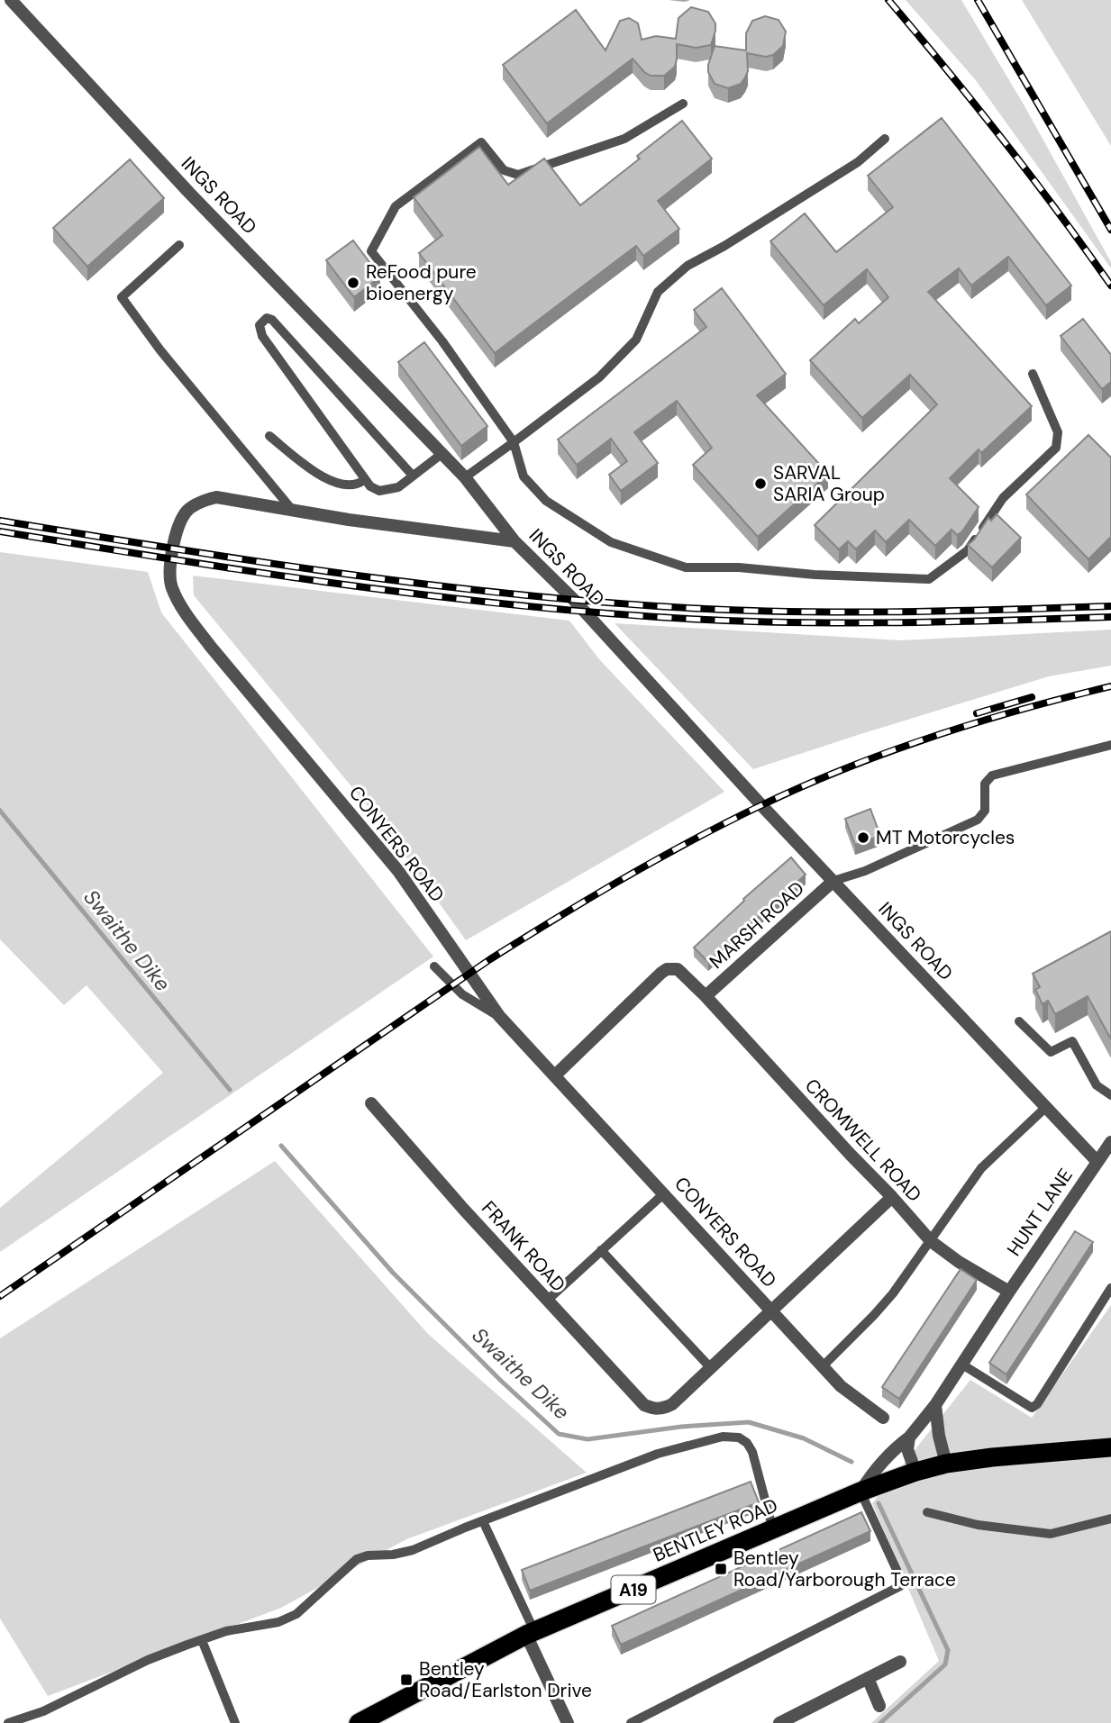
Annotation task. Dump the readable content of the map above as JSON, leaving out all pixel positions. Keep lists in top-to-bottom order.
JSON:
{
  "streets": {
    "highway": ["BENTLEY ROAD", "A19"],
    "street": [
      "INGS ROAD",
      "CONYERS ROAD",
      "MARSH ROAD",
      "CROMWELL ROAD",
      "HUNT LANE",
      "FRANK ROAD"
    ]
  },
  "crossings": [
    ["INGS ROAD", "CONYERS ROAD"],
    ["INGS ROAD", "MARSH ROAD"],
    ["INGS ROAD", "HUNT LANE"],
    ["CONYERS ROAD", "CROMWELL ROAD"],
    ["MARSH ROAD", "CROMWELL ROAD"],
    ["CROMWELL ROAD", "HUNT LANE"],
    ["HUNT LANE", "BENTLEY ROAD"]
  ],
  "water": ["Swaithe Dike"],
  "places": {
    "other": ["ReFood pure bioenergy", "SARVAL SARIA Group", "MT Motorcycles"],
    "transit": ["Bentley Road/Yarborough Terrace", "Bentley Road/Earlston Drive"]
  }
}
